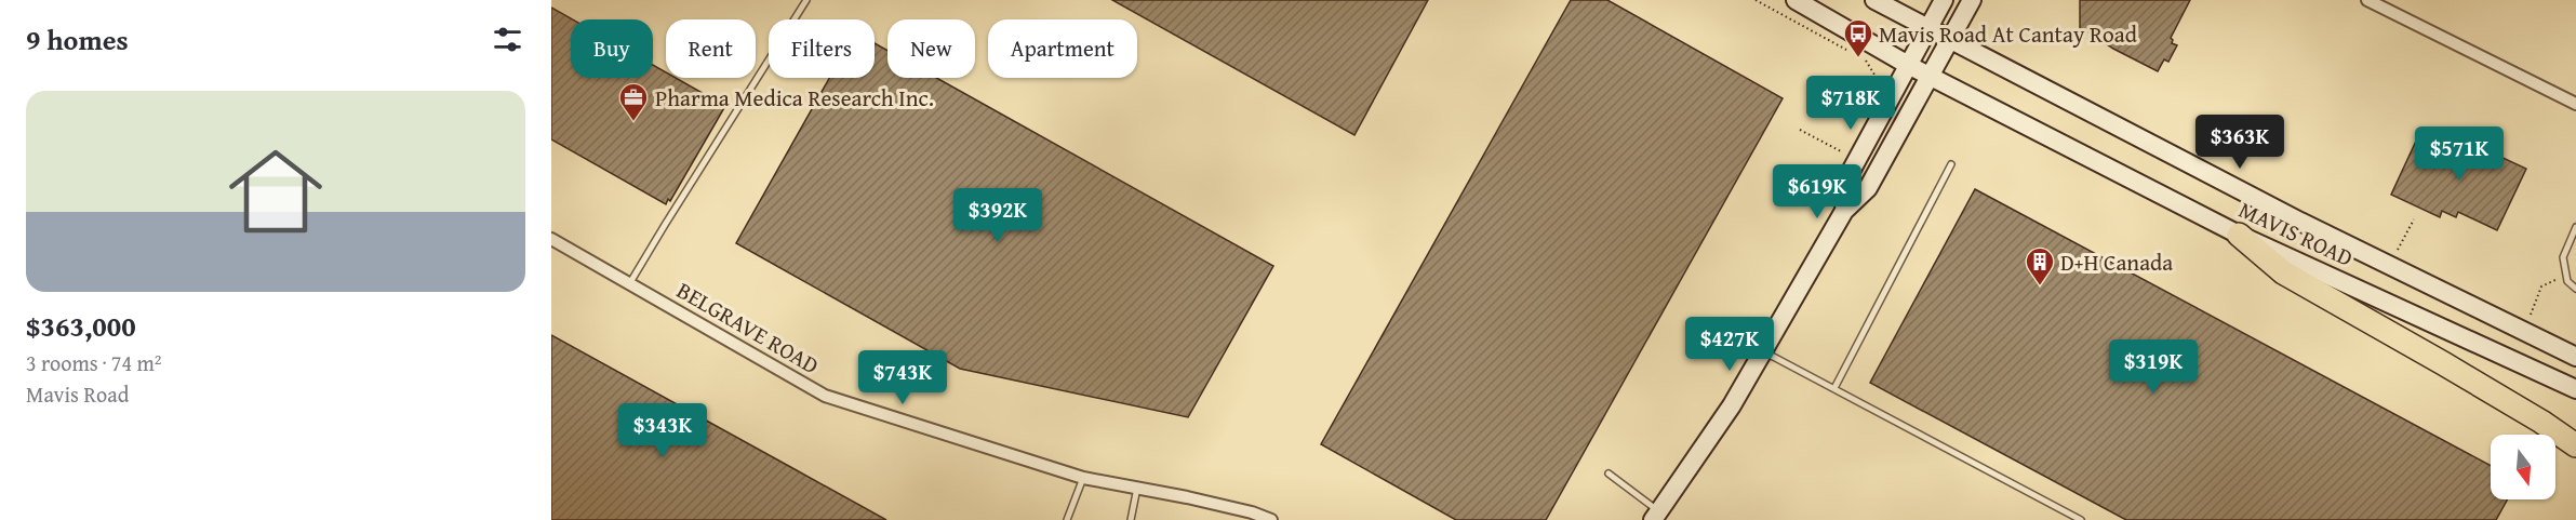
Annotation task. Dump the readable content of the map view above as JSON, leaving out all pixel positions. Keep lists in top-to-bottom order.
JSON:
{
  "streets": {
    "main road": ["MAVIS ROAD"],
    "street": ["BELGRAVE ROAD"]
  },
  "places": {
    "bus stop": ["Mavis Road At Cantay Road"],
    "office": ["Pharma Medica Research Inc."],
    "building": ["D+H Canada"]
  },
  "north": "bottom",
  "page": {
    "heading": "9 homes",
    "chip": [
      "Buy",
      "Rent",
      "Filters",
      "New",
      "Apartment"
    ],
    "price": [
      "$718K",
      "$363K",
      "$571K",
      "$619K",
      "$392K",
      "$427K",
      "$319K",
      "$743K",
      "$343K"
    ],
    "list": [
      {
        "name": "$363,000",
        "note": "3 rooms · 74 m² · Mavis Road"
      }
    ]
  }
}
